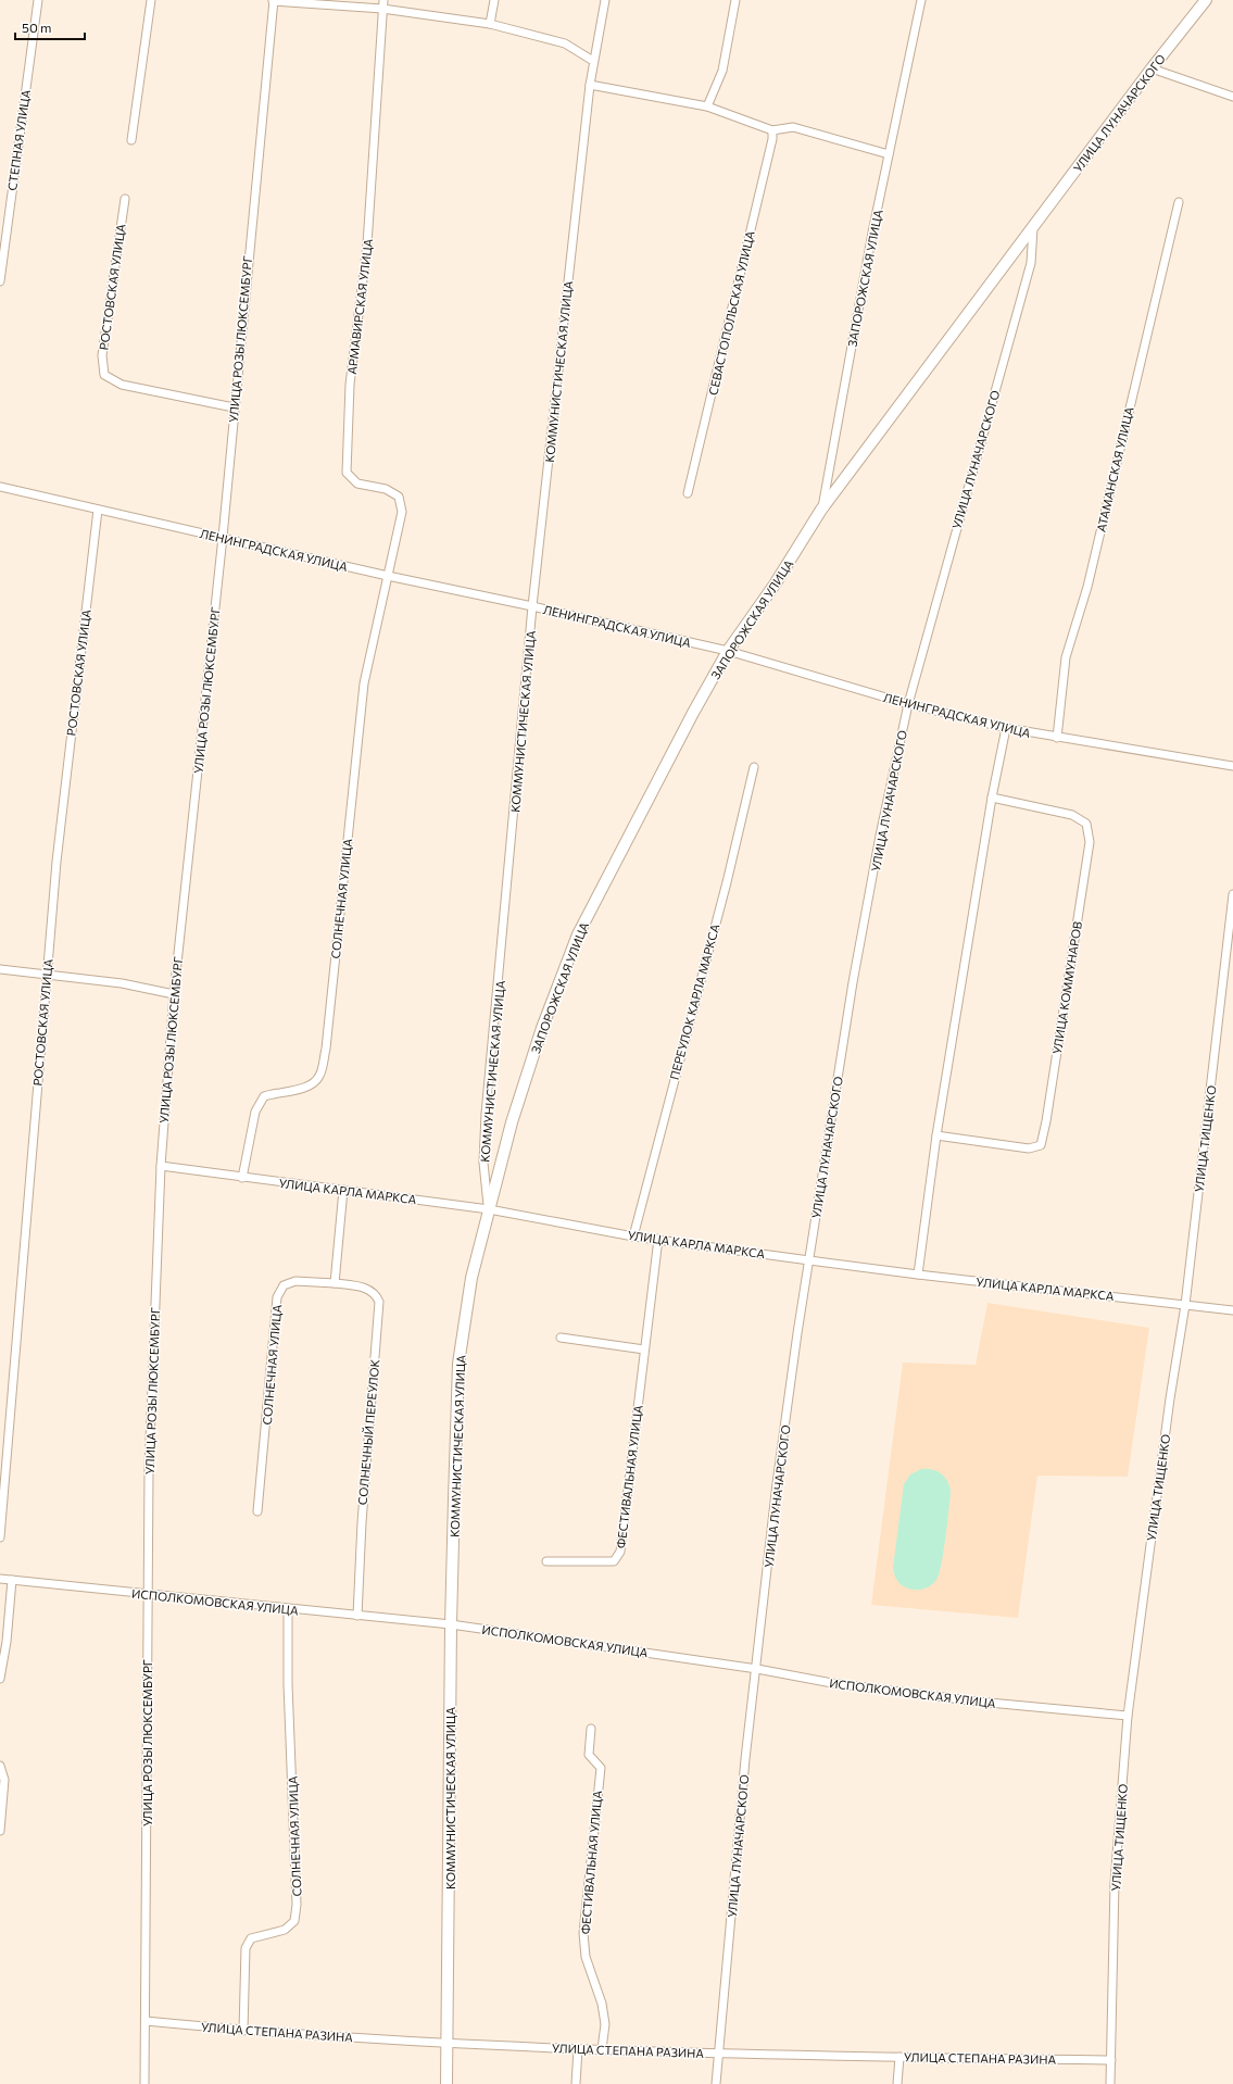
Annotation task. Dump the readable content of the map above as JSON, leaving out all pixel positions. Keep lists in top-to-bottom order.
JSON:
{
  "streets": {
    "main road": ["УЛИЦА ЛУНАЧАРСКОГО", "ЗАПОРОЖСКАЯ УЛИЦА", "КОММУНИСТИЧЕСКАЯ УЛИЦА"],
    "street": [
      "СТЕПНАЯ УЛИЦА",
      "РОСТОВСКАЯ УЛИЦА",
      "АРМАВИРСКАЯ УЛИЦА",
      "СЕВАСТОПОЛЬСКАЯ УЛИЦА",
      "УЛИЦА РОЗЫ ЛЮКСЕМБУРГ",
      "АТАМАНСКАЯ УЛИЦА",
      "ЛЕНИНГРАДСКАЯ УЛИЦА",
      "СОЛНЕЧНАЯ УЛИЦА",
      "УЛИЦА КОММУНАРОВ",
      "ПЕРЕУЛОК КАРЛА МАРКСА",
      "УЛИЦА ТИЩЕНКО",
      "УЛИЦА КАРЛА МАРКСА",
      "СОЛНЕЧНЫЙ ПЕРЕУЛОК",
      "ФЕСТИВАЛЬНАЯ УЛИЦА",
      "ИСПОЛКОМОВСКАЯ УЛИЦА",
      "УЛИЦА СТЕПАНА РАЗИНА"
    ]
  },
  "crossings": [
    ["УЛИЦА ЛУНАЧАРСКОГО", "ЗАПОРОЖСКАЯ УЛИЦА"],
    ["УЛИЦА ЛУНАЧАРСКОГО", "ЛЕНИНГРАДСКАЯ УЛИЦА"],
    ["УЛИЦА ЛУНАЧАРСКОГО", "УЛИЦА КАРЛА МАРКСА"],
    ["УЛИЦА ЛУНАЧАРСКОГО", "ИСПОЛКОМОВСКАЯ УЛИЦА"],
    ["УЛИЦА ЛУНАЧАРСКОГО", "УЛИЦА СТЕПАНА РАЗИНА"],
    ["ЗАПОРОЖСКАЯ УЛИЦА", "КОММУНИСТИЧЕСКАЯ УЛИЦА"],
    ["ЗАПОРОЖСКАЯ УЛИЦА", "ЛЕНИНГРАДСКАЯ УЛИЦА"],
    ["ЗАПОРОЖСКАЯ УЛИЦА", "УЛИЦА КАРЛА МАРКСА"],
    ["РОСТОВСКАЯ УЛИЦА", "УЛИЦА РОЗЫ ЛЮКСЕМБУРГ"],
    ["РОСТОВСКАЯ УЛИЦА", "ЛЕНИНГРАДСКАЯ УЛИЦА"],
    ["АРМАВИРСКАЯ УЛИЦА", "ЛЕНИНГРАДСКАЯ УЛИЦА"],
    ["АРМАВИРСКАЯ УЛИЦА", "СОЛНЕЧНАЯ УЛИЦА"],
    ["УЛИЦА РОЗЫ ЛЮКСЕМБУРГ", "ЛЕНИНГРАДСКАЯ УЛИЦА"],
    ["УЛИЦА РОЗЫ ЛЮКСЕМБУРГ", "УЛИЦА КАРЛА МАРКСА"],
    ["УЛИЦА РОЗЫ ЛЮКСЕМБУРГ", "ИСПОЛКОМОВСКАЯ УЛИЦА"],
    ["УЛИЦА РОЗЫ ЛЮКСЕМБУРГ", "УЛИЦА СТЕПАНА РАЗИНА"],
    ["КОММУНИСТИЧЕСКАЯ УЛИЦА", "ЛЕНИНГРАДСКАЯ УЛИЦА"],
    ["КОММУНИСТИЧЕСКАЯ УЛИЦА", "УЛИЦА КАРЛА МАРКСА"],
    ["КОММУНИСТИЧЕСКАЯ УЛИЦА", "ИСПОЛКОМОВСКАЯ УЛИЦА"],
    ["КОММУНИСТИЧЕСКАЯ УЛИЦА", "УЛИЦА СТЕПАНА РАЗИНА"],
    ["АТАМАНСКАЯ УЛИЦА", "ЛЕНИНГРАДСКАЯ УЛИЦА"],
    ["ЛЕНИНГРАДСКАЯ УЛИЦА", "СОЛНЕЧНАЯ УЛИЦА"],
    ["СОЛНЕЧНАЯ УЛИЦА", "УЛИЦА КАРЛА МАРКСА"],
    ["СОЛНЕЧНАЯ УЛИЦА", "СОЛНЕЧНЫЙ ПЕРЕУЛОК"],
    ["СОЛНЕЧНАЯ УЛИЦА", "ИСПОЛКОМОВСКАЯ УЛИЦА"],
    ["СОЛНЕЧНАЯ УЛИЦА", "УЛИЦА СТЕПАНА РАЗИНА"],
    ["ПЕРЕУЛОК КАРЛА МАРКСА", "УЛИЦА КАРЛА МАРКСА"],
    ["УЛИЦА ТИЩЕНКО", "УЛИЦА КАРЛА МАРКСА"],
    ["УЛИЦА ТИЩЕНКО", "ИСПОЛКОМОВСКАЯ УЛИЦА"],
    ["УЛИЦА ТИЩЕНКО", "УЛИЦА СТЕПАНА РАЗИНА"],
    ["УЛИЦА КАРЛА МАРКСА", "ФЕСТИВАЛЬНАЯ УЛИЦА"],
    ["СОЛНЕЧНЫЙ ПЕРЕУЛОК", "ИСПОЛКОМОВСКАЯ УЛИЦА"],
    ["ФЕСТИВАЛЬНАЯ УЛИЦА", "УЛИЦА СТЕПАНА РАЗИНА"]
  ],
  "scale_bar": "50 m"
}
